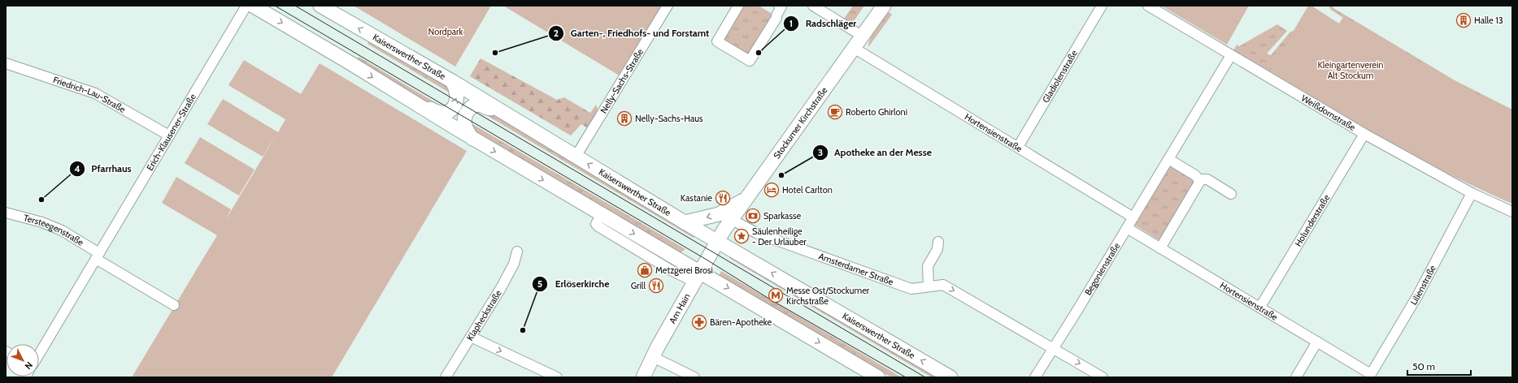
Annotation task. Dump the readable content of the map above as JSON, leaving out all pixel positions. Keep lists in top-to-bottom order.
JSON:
{
  "streets": {
    "street": [
      "Kaiserswerther Straße",
      "Gladiolenstraße",
      "Nelly-Sachs-Straße",
      "Friedrich-Lau-Straße",
      "Weißdornstraße",
      "Stockumer Kirchstraße",
      "Erich-Klausener-Straße",
      "Hortensienstraße",
      "Holunderstraße",
      "Tersteegenstraße",
      "Begonienstraße",
      "Amsterdamer Straße",
      "Lilienstraße",
      "Am Hain",
      "Klapheckstraße"
    ]
  },
  "crossings": [
    ["Kaiserswerther Straße", "Nelly-Sachs-Straße"],
    ["Kaiserswerther Straße", "Am Hain"],
    ["Gladiolenstraße", "Hortensienstraße"],
    ["Friedrich-Lau-Straße", "Erich-Klausener-Straße"],
    ["Weißdornstraße", "Holunderstraße"],
    ["Weißdornstraße", "Begonienstraße"],
    ["Weißdornstraße", "Lilienstraße"],
    ["Stockumer Kirchstraße", "Hortensienstraße"],
    ["Stockumer Kirchstraße", "Amsterdamer Straße"],
    ["Erich-Klausener-Straße", "Tersteegenstraße"],
    ["Hortensienstraße", "Holunderstraße"],
    ["Hortensienstraße", "Begonienstraße"],
    ["Hortensienstraße", "Lilienstraße"],
    ["Begonienstraße", "Amsterdamer Straße"]
  ],
  "one_way": ["Amsterdamer Straße"],
  "parks": ["Nordpark", "Kleingartenverein Alt Stockum"],
  "places": {
    "building": ["Halle 13", "Nelly-Sachs-Haus"],
    "other": [
      "Garten-, Friedhofs- und Forstamt",
      "Radschläger",
      "Apotheke an der Messe",
      "Pfarrhaus",
      "Erlöserkirche"
    ],
    "cafe": ["Roberto Ghirloni"],
    "hotel": ["Hotel Carlton"],
    "restaurant": ["Kastanie", "Grill"],
    "bank": ["Sparkasse"],
    "place": ["Säulenheilige - Der Urlauber"],
    "shop": ["Metzgerei Brosi"],
    "metro station": ["Messe Ost/Stockumer Kirchstraße"],
    "pharmacy": ["Bären-Apotheke"]
  },
  "scale_bar": "50 m",
  "north": "bottom right"
}
